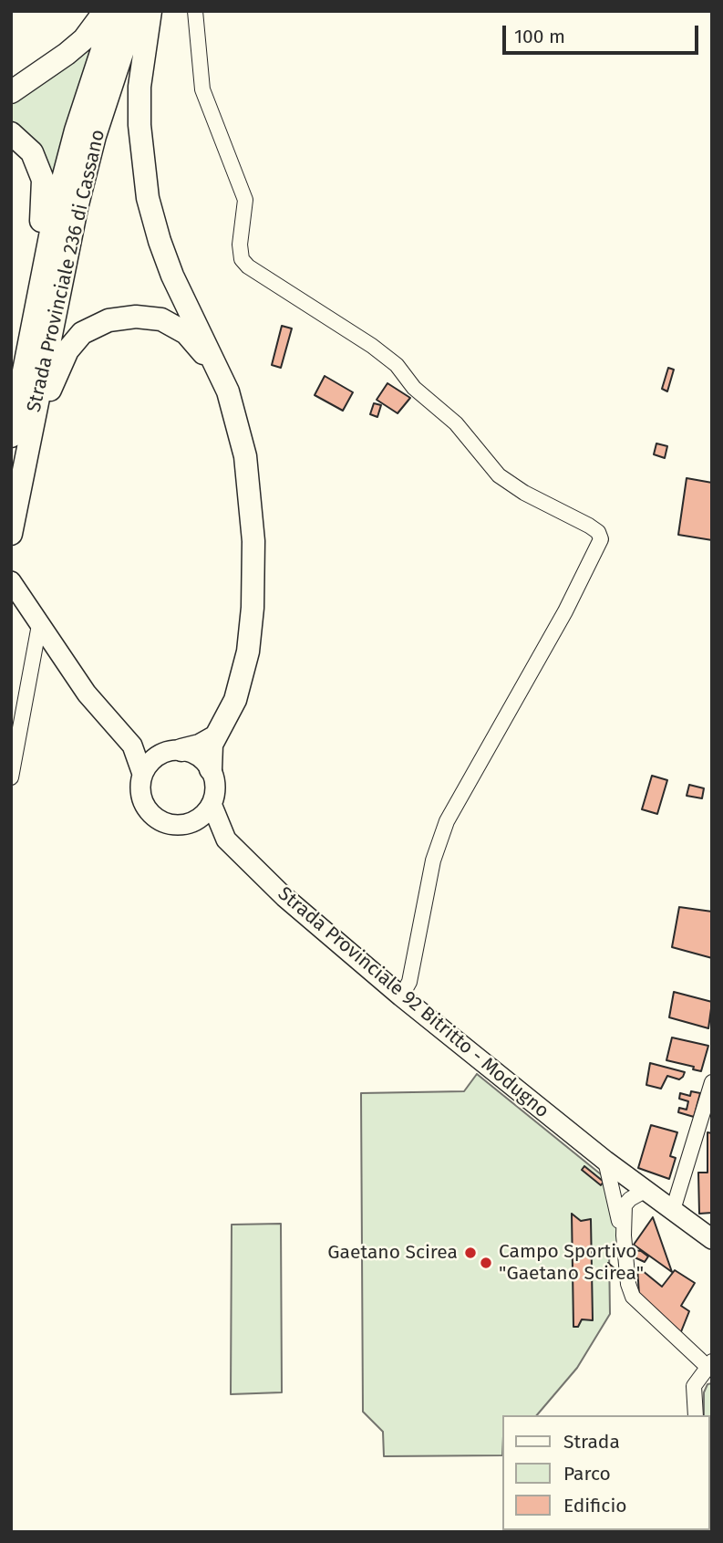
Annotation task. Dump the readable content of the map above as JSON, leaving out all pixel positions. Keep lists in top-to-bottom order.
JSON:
{
  "streets": {
    "highway": ["Strada Provinciale 236 di Cassano"],
    "main road": ["Strada Provinciale 92 Bitritto - Modugno"]
  },
  "places": ["Gaetano Scirea", "Campo Sportivo \"Gaetano Scirea\""],
  "legend": ["Strada", "Parco", "Edificio"],
  "scale_bar": "100 m"
}
